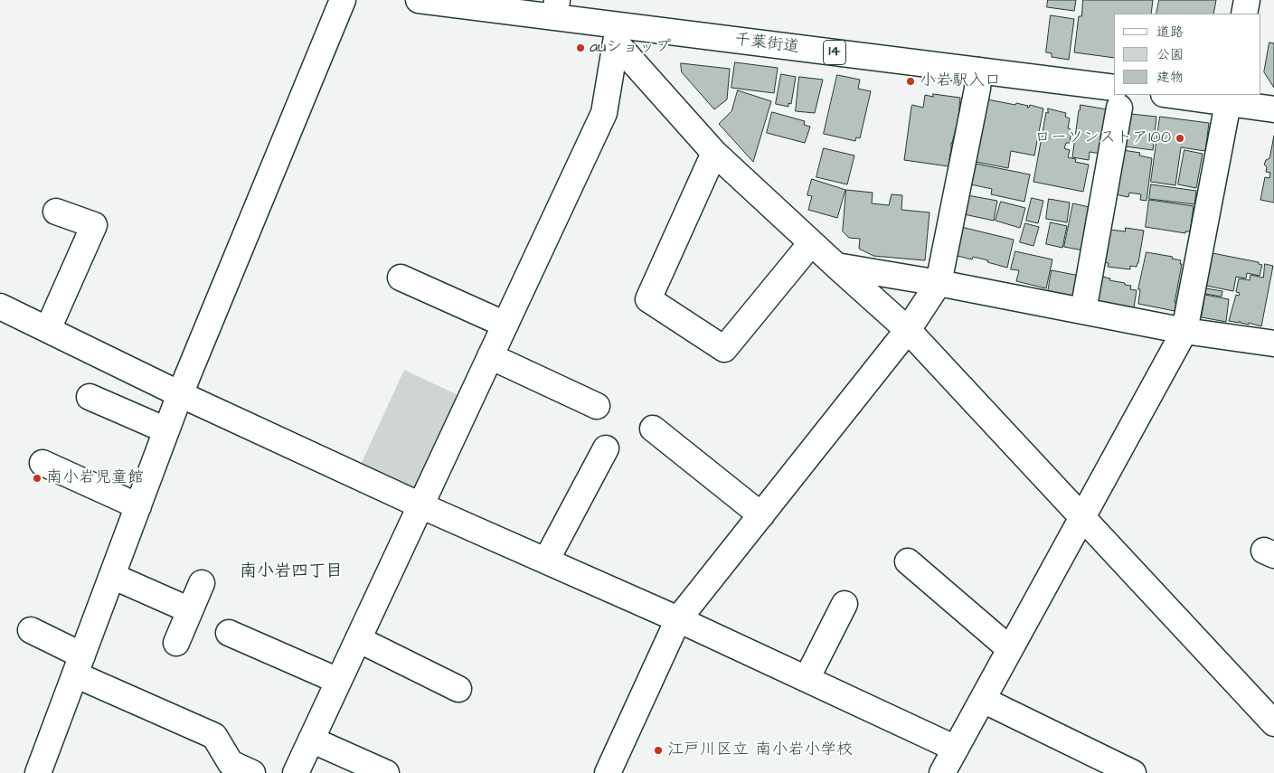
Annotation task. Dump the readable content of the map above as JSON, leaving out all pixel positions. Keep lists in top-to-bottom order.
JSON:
{
  "streets": {
    "main road": ["千葉街道", "14"]
  },
  "districts": ["南小岩四丁目"],
  "places": [
    "auショップ",
    "小岩駅入口",
    "ローソンストア100",
    "南小岩児童館",
    "江戸川区立 南小岩小学校"
  ],
  "legend": ["道路", "公園", "建物"]
}
